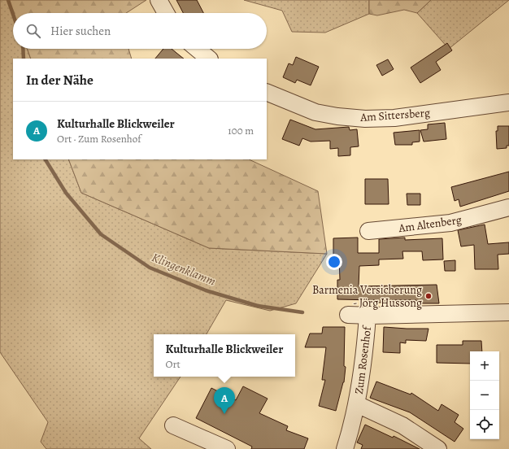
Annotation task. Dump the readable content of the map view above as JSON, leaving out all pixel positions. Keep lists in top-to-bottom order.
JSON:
{
  "streets": {
    "street": ["Am Sittersberg", "Am Altenberg", "Zum Rosenhof"]
  },
  "water": ["Klingenklamm"],
  "places": ["Barmenia Versicherung - Jörg Hussong"],
  "page": {
    "search": "Hier suchen",
    "heading": "In der Nähe",
    "list": [
      {
        "mark": "A",
        "name": "Kulturhalle Blickweiler",
        "note": "Ort · Zum Rosenhof",
        "value": "100 m"
      }
    ],
    "popup": ["Kulturhalle Blickweiler", "Ort"],
    "map_buttons": ["+", "−"],
    "pins": "A"
  }
}
